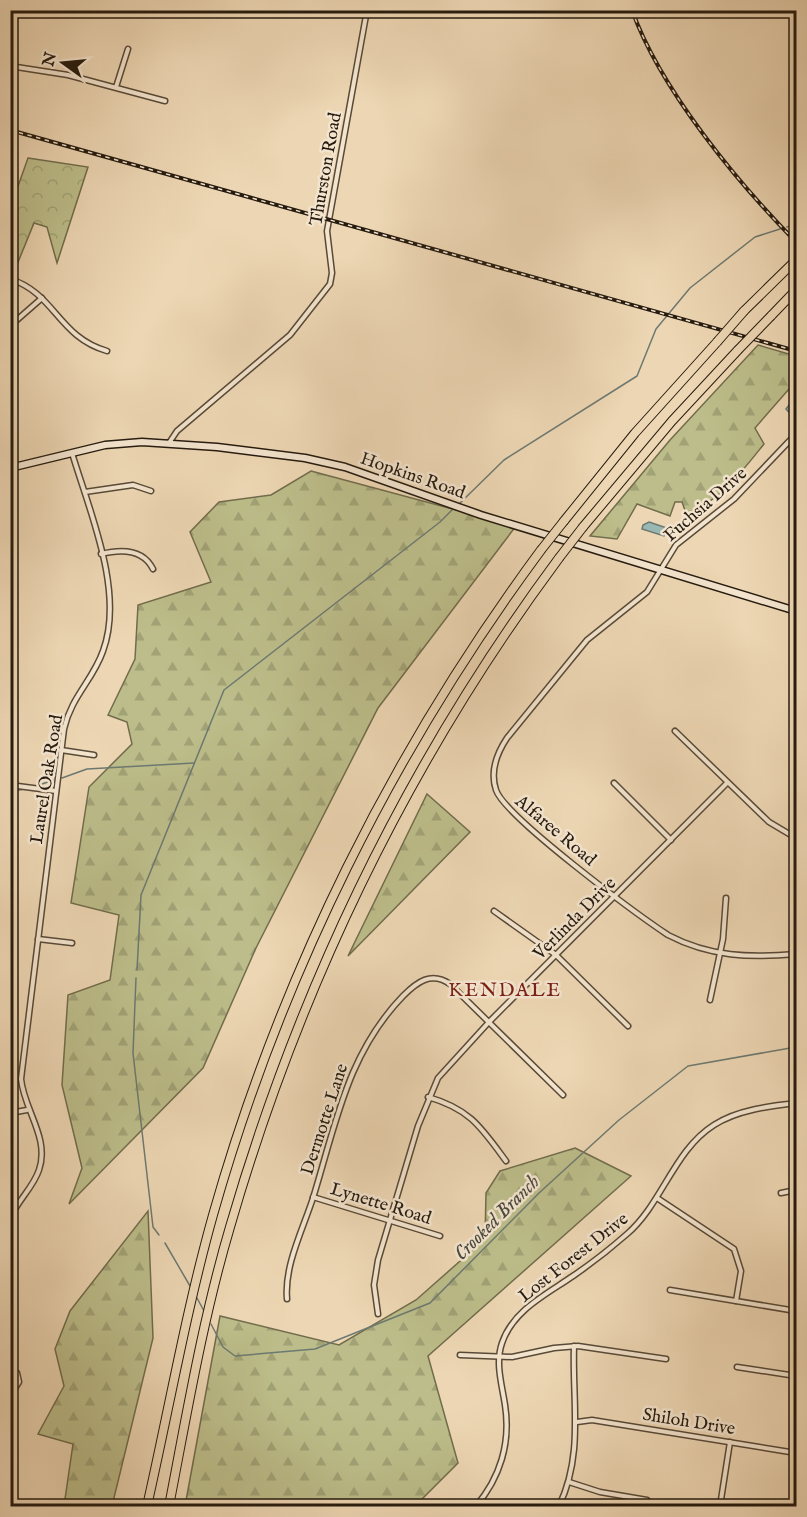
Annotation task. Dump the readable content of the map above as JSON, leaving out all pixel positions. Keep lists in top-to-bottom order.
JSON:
{
  "streets": {
    "main road": ["Hopkins Road"],
    "street": [
      "Thurston Road",
      "Fuchsia Drive",
      "Laurel Oak Road",
      "Alfaree Road",
      "Verlinda Drive",
      "Dermotte Lane",
      "Lynette Road",
      "Lost Forest Drive",
      "Shiloh Drive"
    ]
  },
  "crossings": [
    ["Thurston Road", "Hopkins Road"],
    ["Hopkins Road", "Fuchsia Drive"],
    ["Hopkins Road", "Laurel Oak Road"],
    ["Hopkins Road", "Alfaree Road"],
    ["Fuchsia Drive", "Alfaree Road"],
    ["Alfaree Road", "Verlinda Drive"],
    ["Verlinda Drive", "Dermotte Lane"],
    ["Verlinda Drive", "Lynette Road"],
    ["Dermotte Lane", "Lynette Road"]
  ],
  "districts": ["KENDALE"],
  "water": ["Crooked Branch"],
  "north": "left"
}
